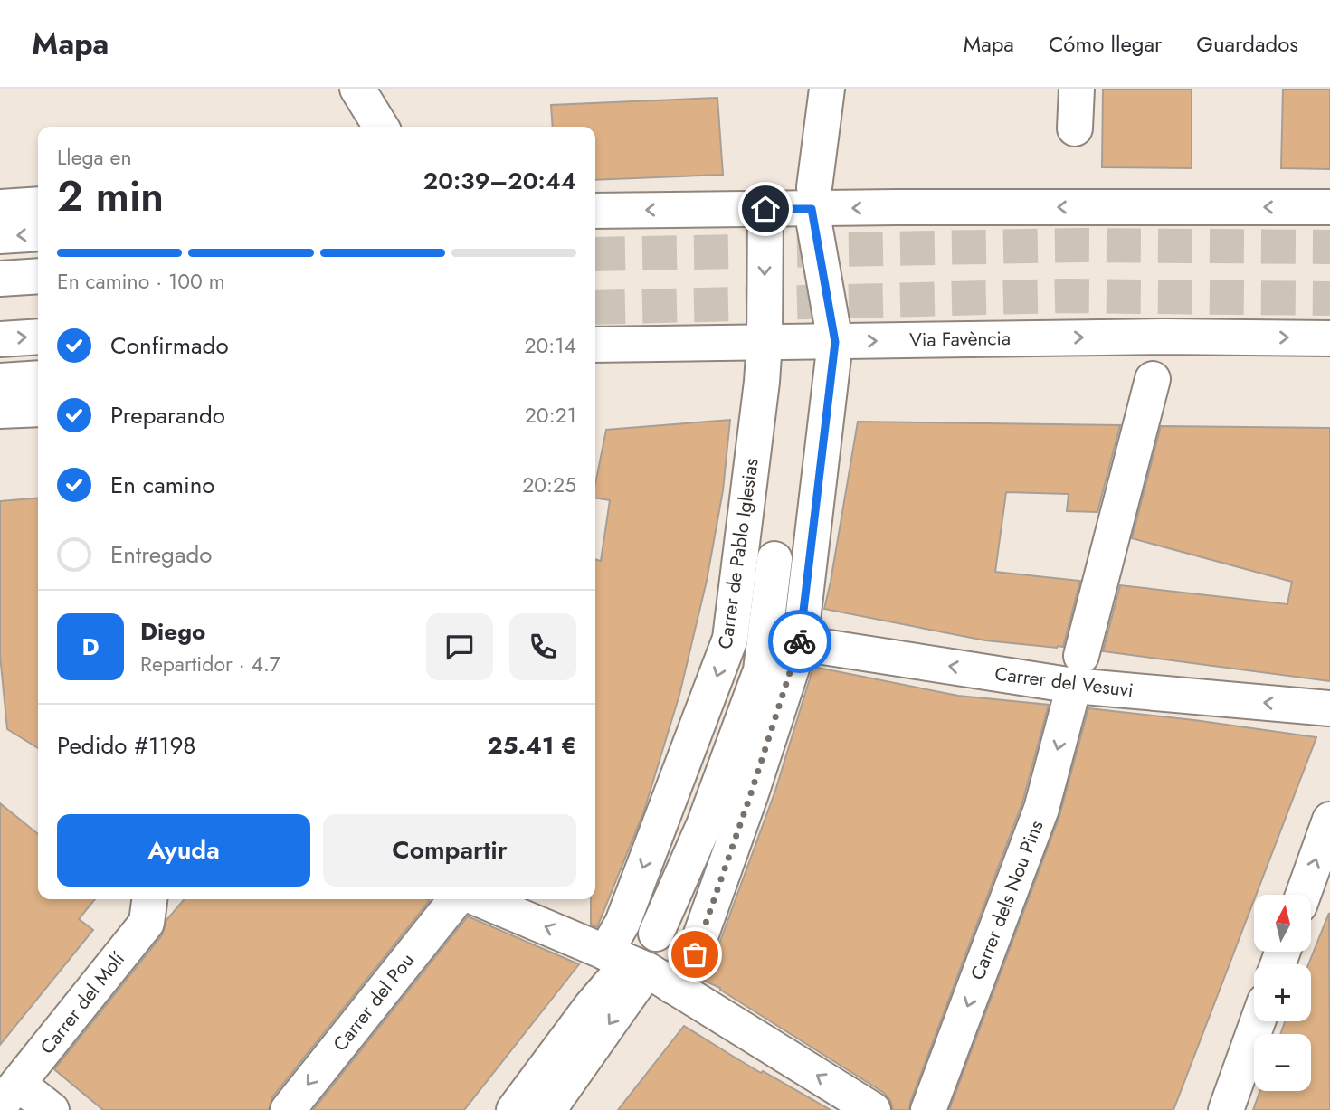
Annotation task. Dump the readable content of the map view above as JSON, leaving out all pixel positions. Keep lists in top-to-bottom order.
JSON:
{
  "streets": {
    "main road": [
      "Via Favència",
      "Carrer de Pablo Iglesias",
      "Carrer del Vesuvi",
      "Carrer dels Nou Pins",
      "Carrer del Pou",
      "Carrer del Molí"
    ]
  },
  "crossings": [
    ["Via Favència", "Carrer de Pablo Iglesias"],
    ["Carrer de Pablo Iglesias", "Carrer del Vesuvi"],
    ["Carrer del Vesuvi", "Carrer dels Nou Pins"]
  ],
  "one_way": ["Carrer del Vesuvi", "Carrer del Pou"],
  "north": "top",
  "page": {
    "header": "Mapa",
    "nav": ["Mapa", "Cómo llegar", "Guardados"],
    "heading": ["2 min", "Llega en", "20:39–20:44"],
    "panel": [
      "Diego",
      "Repartidor · 4.7",
      "Pedido #1198",
      "25.41 €"
    ],
    "bar": "En camino · 100 m",
    "list": [
      ["Confirmado", "20:14"],
      ["Preparando", "20:21"],
      ["En camino", "20:25"],
      "Entregado"
    ],
    "round": "D",
    "buttons": ["Ayuda", "Compartir"],
    "map_buttons": ["+", "−"]
  }
}
